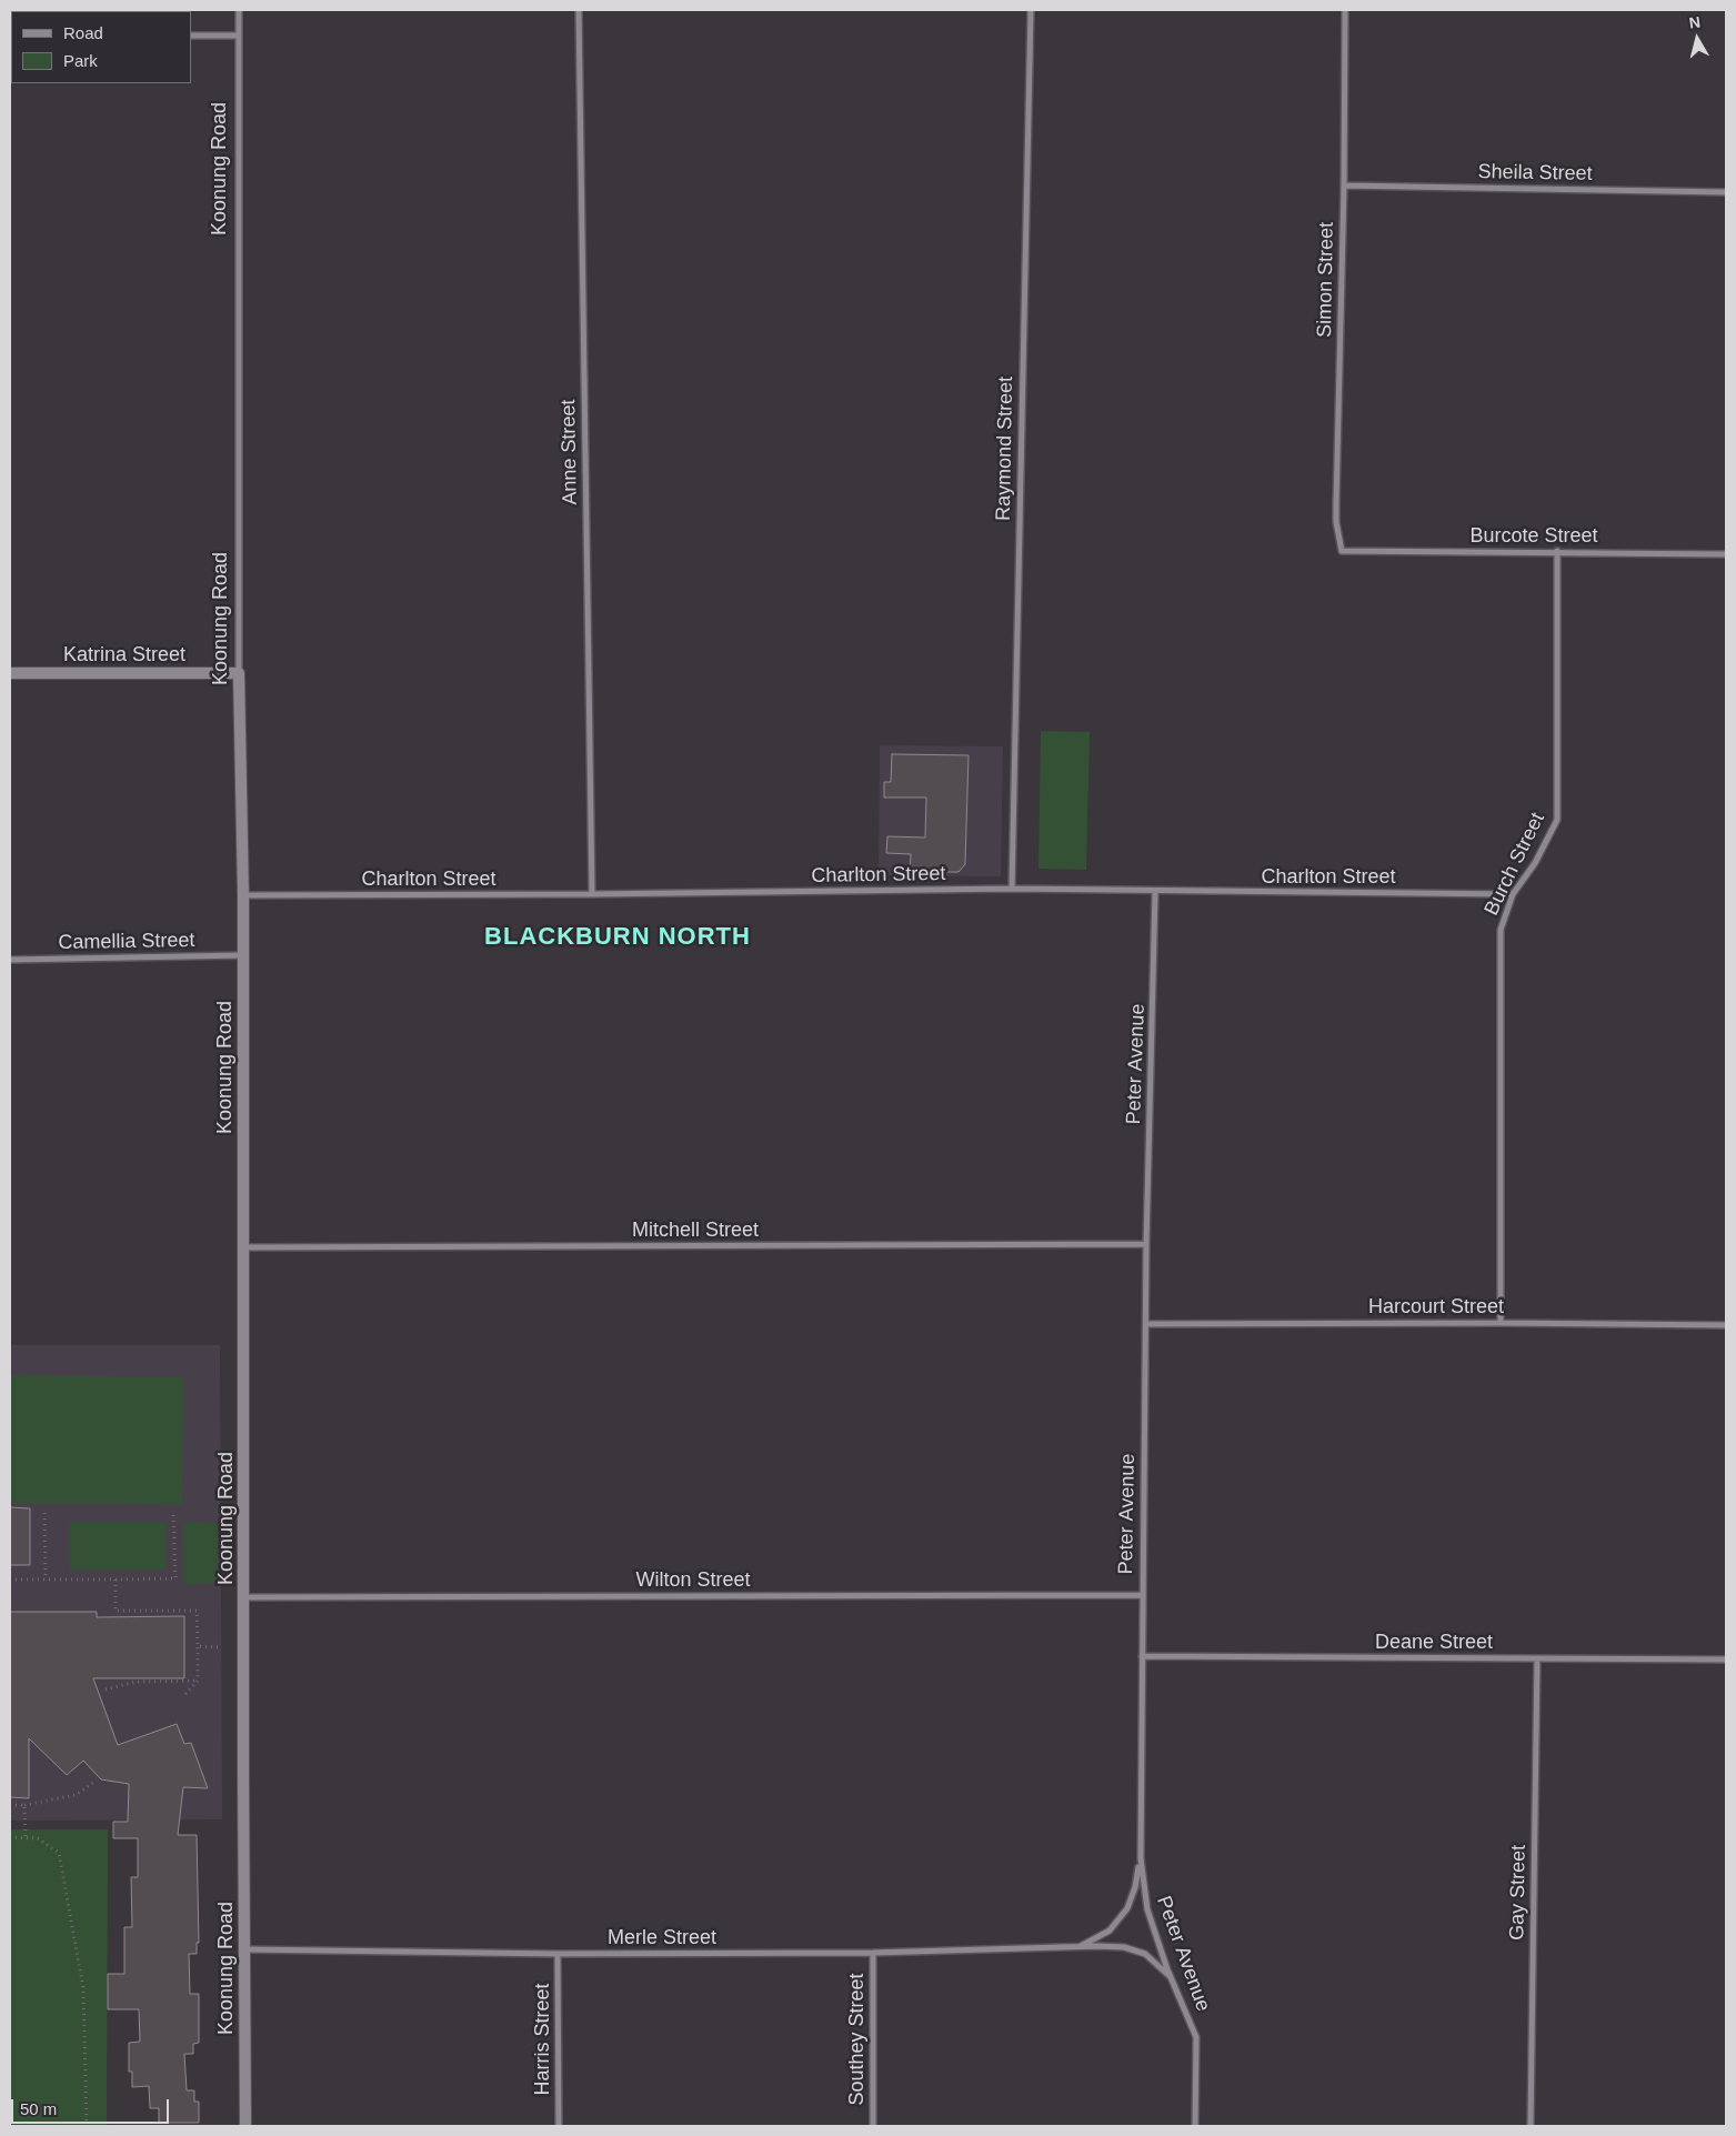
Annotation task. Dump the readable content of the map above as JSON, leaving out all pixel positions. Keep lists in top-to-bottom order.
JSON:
{
  "streets": {
    "street": [
      "Koonung Road",
      "Sheila Street",
      "Simon Street",
      "Raymond Street",
      "Anne Street",
      "Burcote Street",
      "Katrina Street",
      "Burch Street",
      "Charlton Street",
      "Camellia Street",
      "Peter Avenue",
      "Mitchell Street",
      "Harcourt Street",
      "Wilton Street",
      "Deane Street",
      "Gay Street",
      "Merle Street",
      "Harris Street",
      "Southey Street"
    ]
  },
  "crossings": [
    ["Koonung Road", "Katrina Street"],
    ["Koonung Road", "Charlton Street"],
    ["Koonung Road", "Camellia Street"],
    ["Koonung Road", "Mitchell Street"],
    ["Koonung Road", "Wilton Street"],
    ["Koonung Road", "Merle Street"],
    ["Sheila Street", "Simon Street"],
    ["Simon Street", "Burcote Street"],
    ["Raymond Street", "Charlton Street"],
    ["Anne Street", "Charlton Street"],
    ["Burcote Street", "Burch Street"],
    ["Burch Street", "Charlton Street"],
    ["Burch Street", "Harcourt Street"],
    ["Charlton Street", "Peter Avenue"],
    ["Peter Avenue", "Mitchell Street"],
    ["Peter Avenue", "Harcourt Street"],
    ["Peter Avenue", "Wilton Street"],
    ["Peter Avenue", "Deane Street"],
    ["Peter Avenue", "Merle Street"],
    ["Deane Street", "Gay Street"],
    ["Merle Street", "Harris Street"],
    ["Merle Street", "Southey Street"]
  ],
  "districts": ["BLACKBURN NORTH"],
  "legend": ["Road", "Park"],
  "scale_bar": "50 m",
  "north": "top"
}
